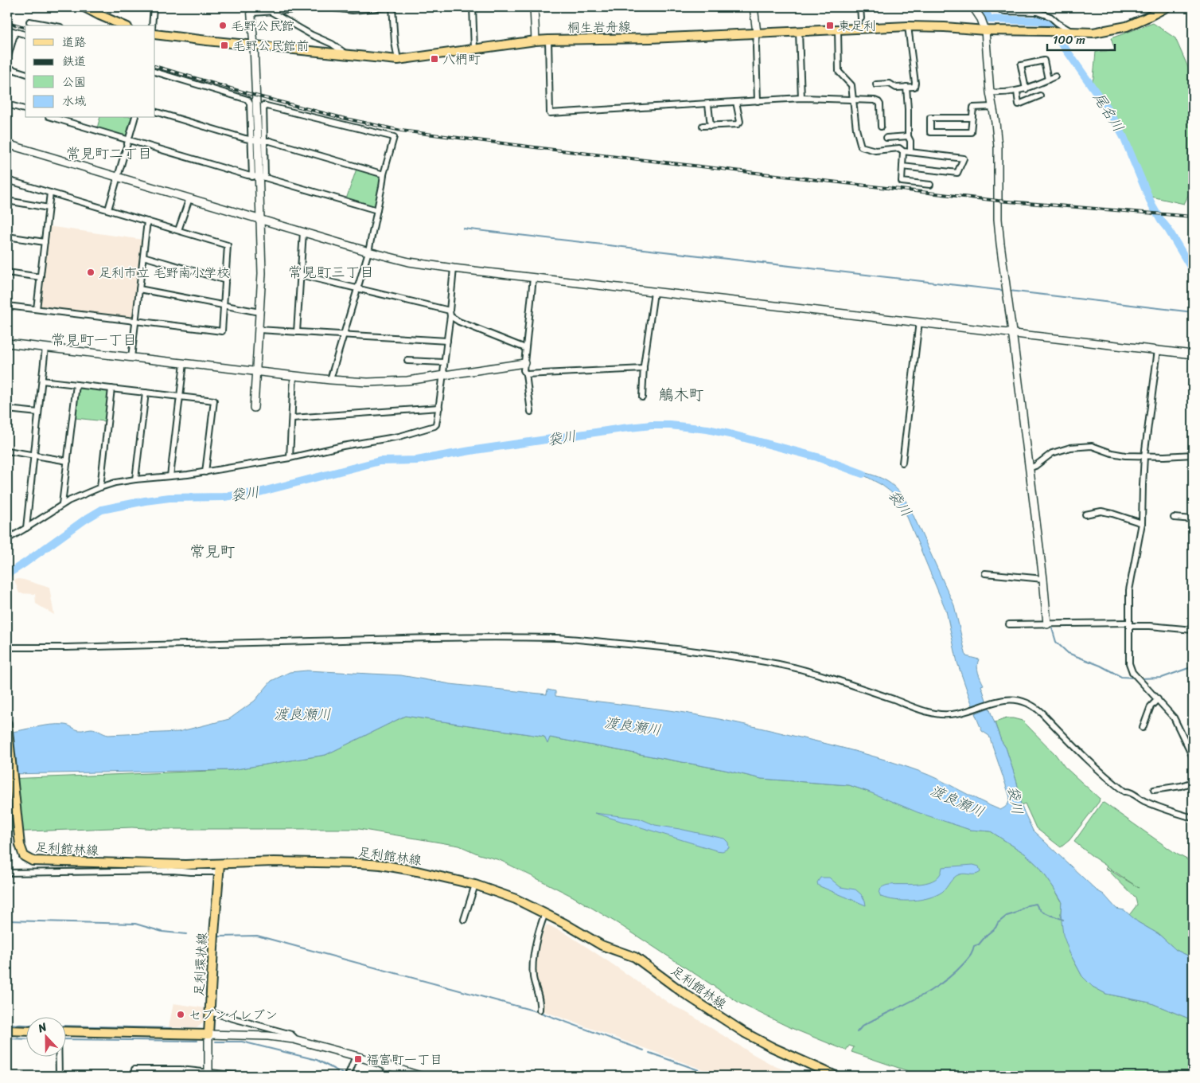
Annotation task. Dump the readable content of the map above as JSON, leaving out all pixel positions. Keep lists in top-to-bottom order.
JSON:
{
  "streets": {
    "main road": ["桐生岩舟線", "足利館林線", "足利環状線"]
  },
  "crossings": [
    ["足利館林線", "足利環状線"]
  ],
  "districts": [
    "常見町二丁目",
    "常見町三丁目",
    "常見町一丁目",
    "鵤木町",
    "常見町"
  ],
  "water": ["尾名川", "袋川", "渡良瀬川"],
  "places": {
    "other": ["毛野公民館", "足利市立 毛野南小学校", "セブンイレブン"],
    "transit": [
      "東足利",
      "毛野公民館前",
      "八椚町",
      "福富町一丁目"
    ]
  },
  "legend": [
    "道路",
    "鉄道",
    "公園",
    "水域"
  ],
  "scale_bar": "100 m",
  "north": "top"
}
